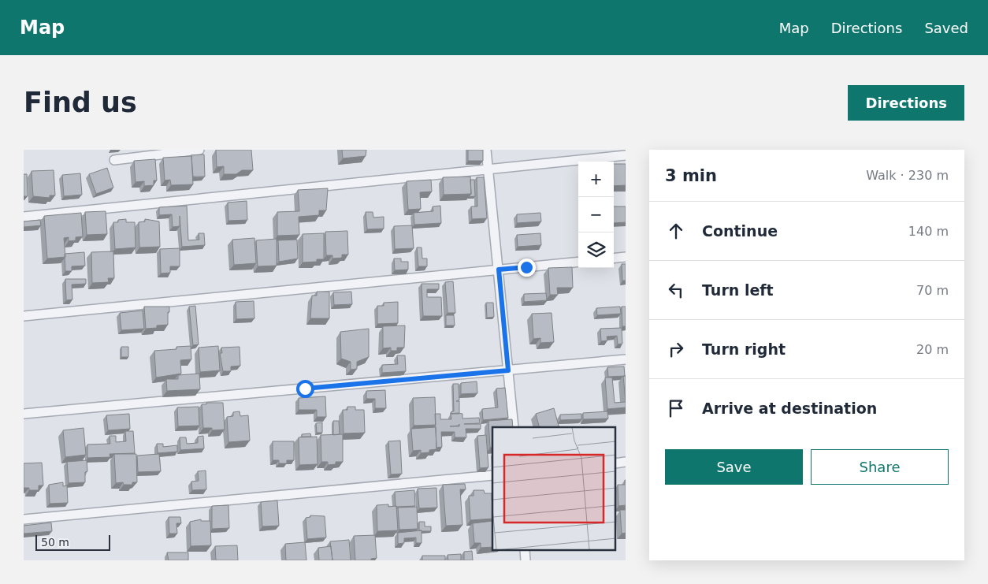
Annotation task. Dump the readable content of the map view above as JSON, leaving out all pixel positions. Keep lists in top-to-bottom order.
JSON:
{
  "scale_bar": "50 m",
  "page": {
    "header": "Map",
    "nav": ["Map", "Directions", "Saved"],
    "buttons": [
      "Directions",
      ["Save", "Share"]
    ],
    "title": "Find us",
    "heading": ["3 min", "Walk · 230 m"],
    "map_buttons": ["+", "−"],
    "list": [
      ["Continue", "140 m"],
      ["Turn left", "70 m"],
      ["Turn right", "20 m"],
      "Arrive at destination"
    ],
    "scale": "50 m"
  }
}
